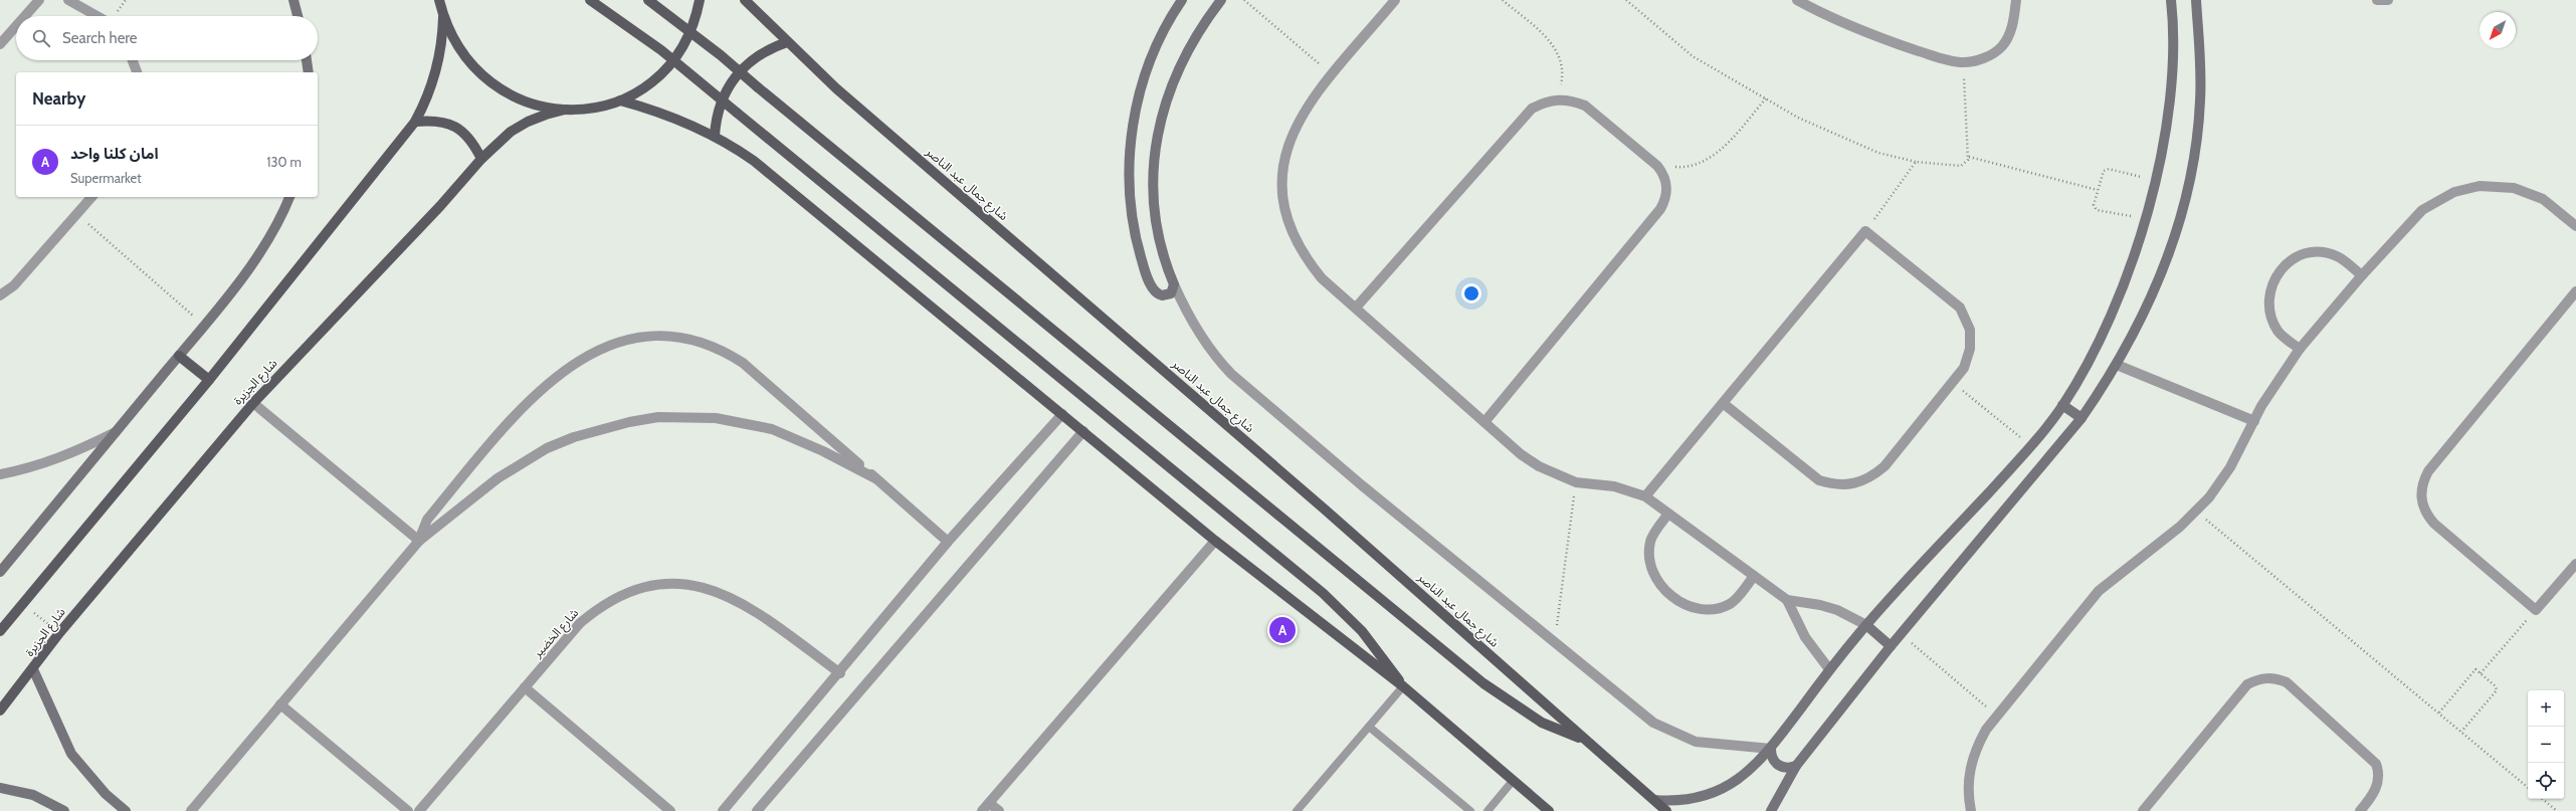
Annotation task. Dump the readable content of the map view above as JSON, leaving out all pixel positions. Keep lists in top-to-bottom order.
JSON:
{
  "streets": {
    "main road": ["شارع جمال عبد الناصر", "شارع الجزيرة"],
    "street": ["شارع الخضير"]
  },
  "north": "bottom left",
  "page": {
    "search": "Search here",
    "heading": "Nearby",
    "list": [
      {
        "mark": "A",
        "name": "امان كلنا واحد",
        "note": "Supermarket",
        "value": "130 m"
      }
    ],
    "pins": "A",
    "map_buttons": ["+", "−"]
  }
}
